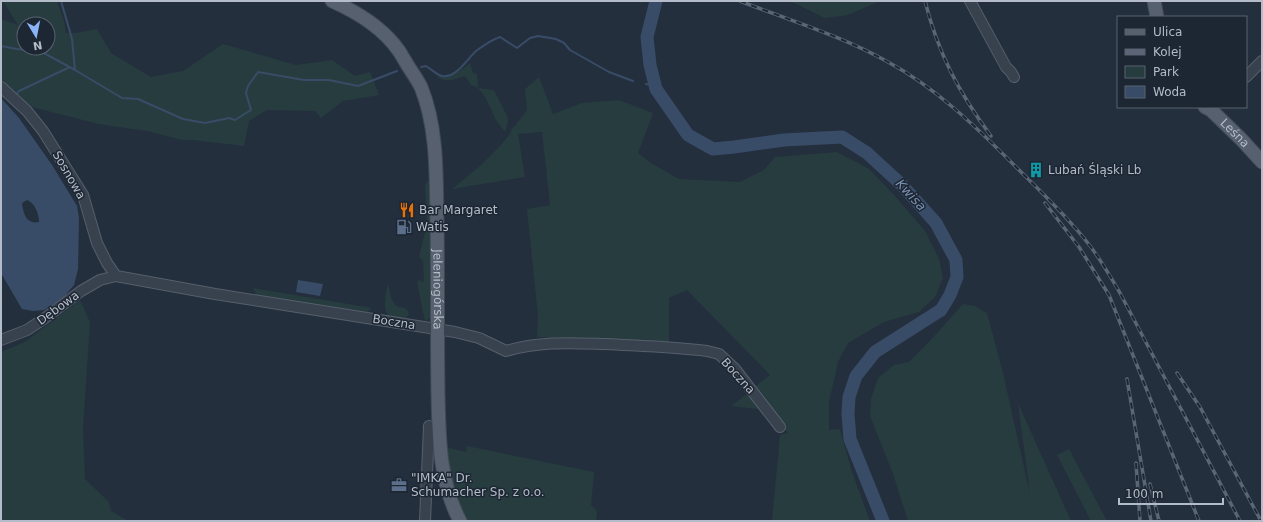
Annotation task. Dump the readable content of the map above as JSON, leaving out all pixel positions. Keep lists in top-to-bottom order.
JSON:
{
  "streets": {
    "main road": ["Leśna", "Jeleniogórska"],
    "street": ["Sosnowa", "Dębowa", "Boczna"]
  },
  "crossings": [
    ["Sosnowa", "Dębowa"],
    ["Sosnowa", "Boczna"],
    ["Jeleniogórska", "Boczna"],
    ["Dębowa", "Boczna"]
  ],
  "water": ["Kwisa"],
  "places": {
    "building": ["Lubań Śląski Lb"],
    "restaurant": ["Bar Margaret"],
    "fuel station": ["Watis"],
    "office": ["\"IMKA\" Dr. Schumacher Sp. z o.o."]
  },
  "legend": [
    "Ulica",
    "Kolej",
    "Park",
    "Woda"
  ],
  "scale_bar": "100 m",
  "north": "bottom"
}
